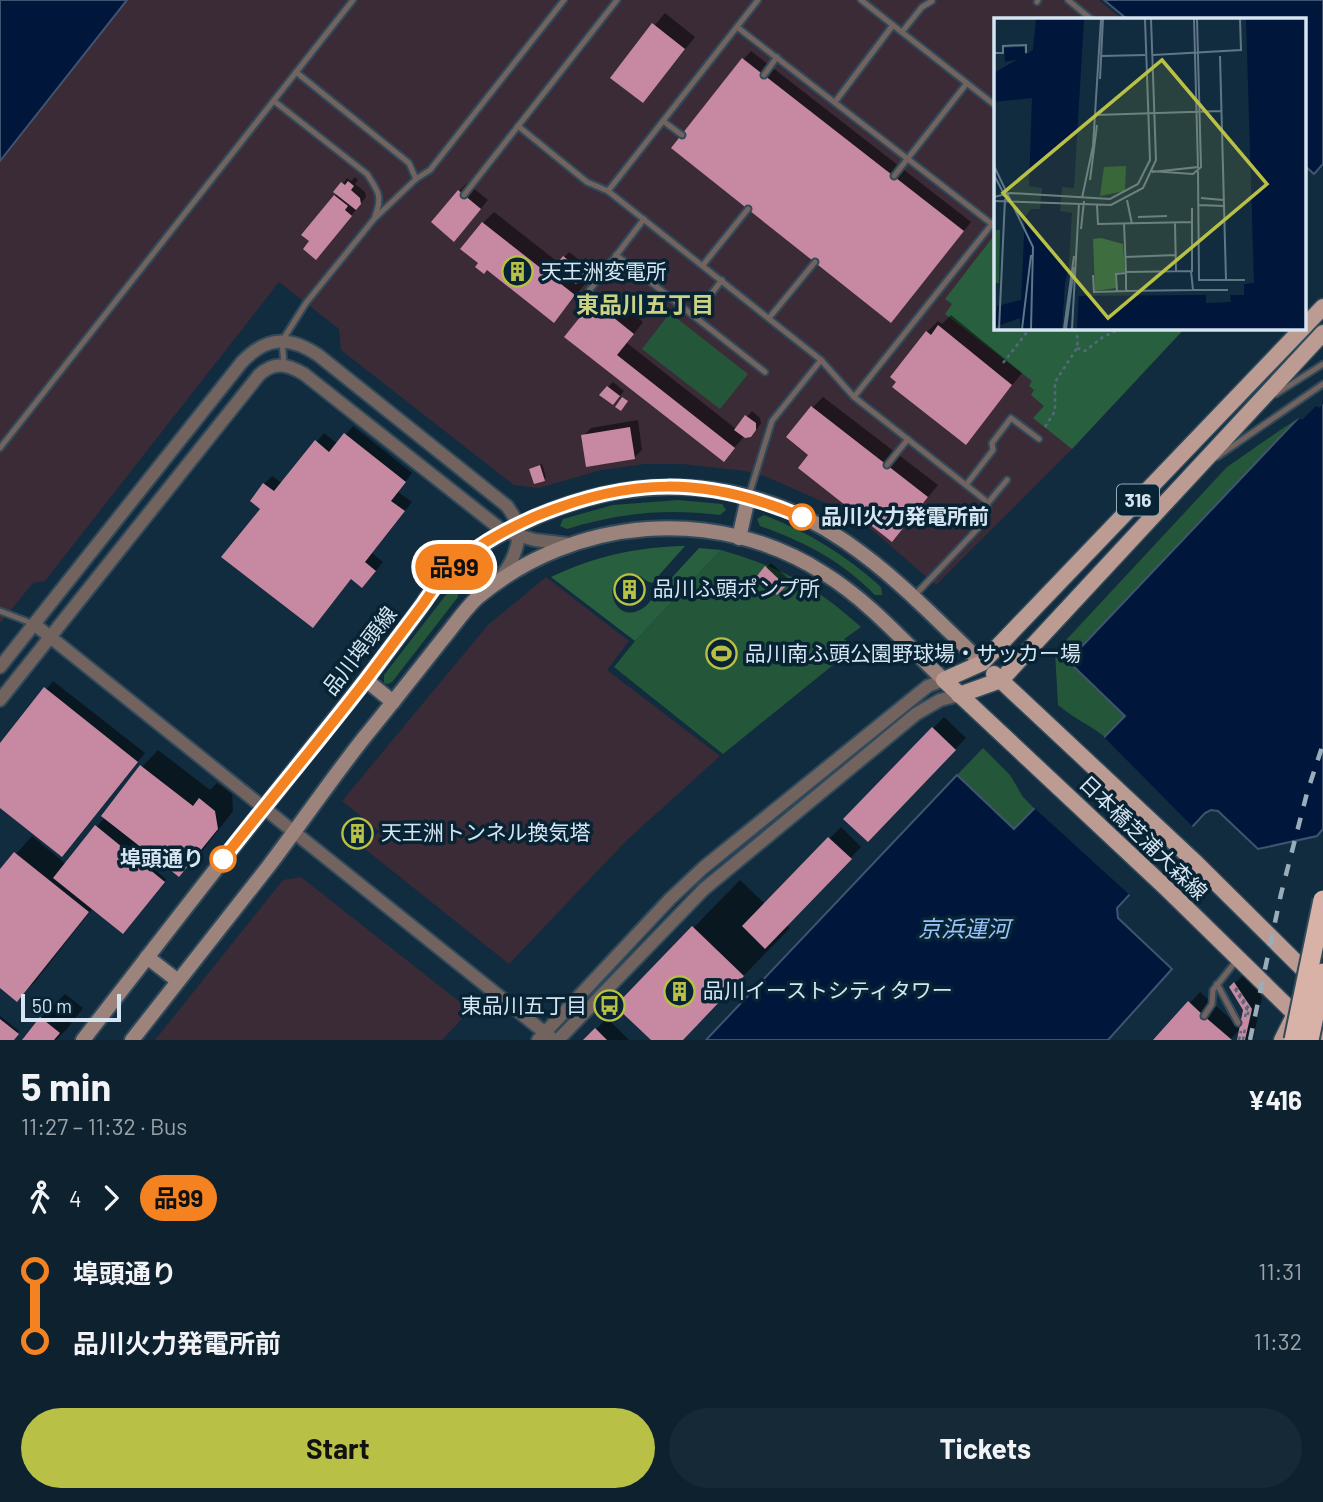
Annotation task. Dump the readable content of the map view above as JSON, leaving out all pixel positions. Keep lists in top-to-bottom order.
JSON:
{
  "streets": {
    "main road": ["316", "品川埠頭線", "日本橋芝浦大森線"]
  },
  "crossings": [
    ["316", "品川埠頭線"],
    ["316", "日本橋芝浦大森線"],
    ["品川埠頭線", "日本橋芝浦大森線"]
  ],
  "districts": ["東品川五丁目"],
  "water": ["京浜運河"],
  "places": {
    "building": [
      "天王洲変電所",
      "品川ふ頭ポンプ所",
      "天王洲トンネル換気塔",
      "品川イーストシティタワー"
    ],
    "other": ["品川火力発電所前", "埠頭通り"],
    "sports": ["品川南ふ頭公園野球場・サッカー場"],
    "bus stop": ["東品川五丁目"]
  },
  "lines": ["bus line 品99"],
  "scale_bar": "50 m",
  "page": {
    "on_map": "品99",
    "scale": "50 m",
    "heading": ["5 min", "11:27 – 11:32 · Bus", "¥416"],
    "legs": ["4", "品99"],
    "list": [
      {
        "name": "埠頭通り",
        "value": "11:31"
      },
      {
        "name": "品川火力発電所前",
        "value": "11:32"
      }
    ],
    "buttons": ["Start", "Tickets"]
  }
}
